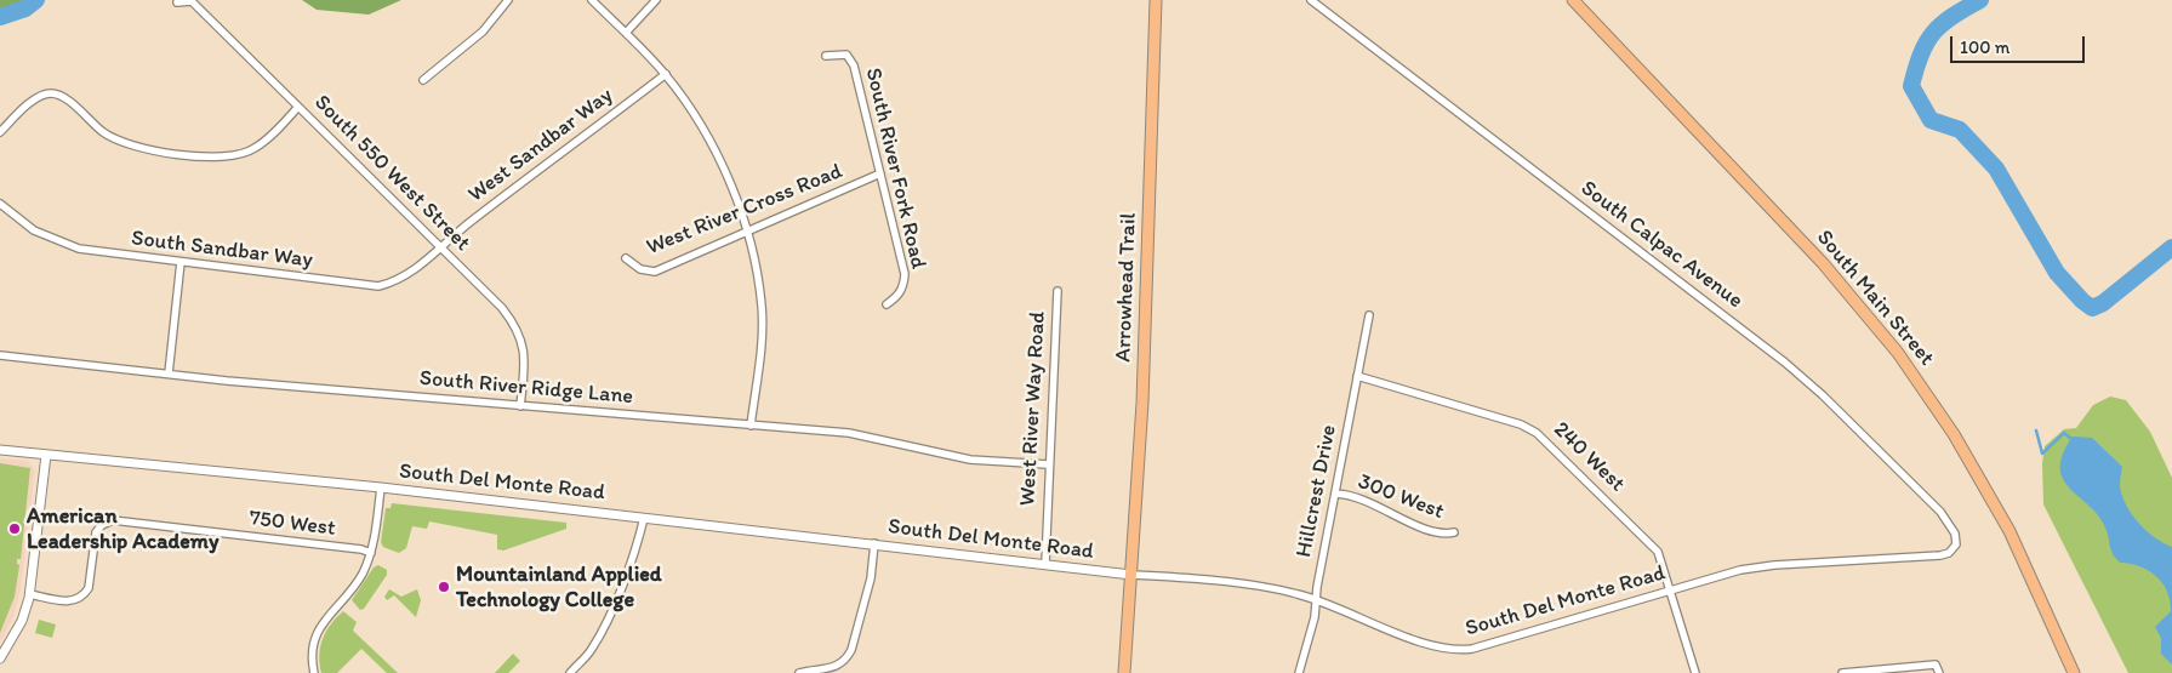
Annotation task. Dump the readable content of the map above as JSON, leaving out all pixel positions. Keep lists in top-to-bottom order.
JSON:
{
  "streets": {
    "main road": ["Arrowhead Trail", "South Main Street"],
    "street": [
      "West Sandbar Way",
      "South River Fork Road",
      "South 550 West Street",
      "West River Cross Road",
      "South Calpac Avenue",
      "South Sandbar Way",
      "South River Ridge Lane",
      "West River Way Road",
      "240 West",
      "South Del Monte Road",
      "Hillcrest Drive",
      "300 West",
      "750 West"
    ]
  },
  "crossings": [
    ["West Sandbar Way", "South 550 West Street"],
    ["West Sandbar Way", "South Sandbar Way"],
    ["South River Fork Road", "West River Cross Road"],
    ["South 550 West Street", "South Sandbar Way"],
    ["South 550 West Street", "South River Ridge Lane"],
    ["South Calpac Avenue", "South Del Monte Road"],
    ["Arrowhead Trail", "South Del Monte Road"],
    ["South River Ridge Lane", "West River Way Road"],
    ["West River Way Road", "South Del Monte Road"],
    ["240 West", "South Del Monte Road"],
    ["240 West", "Hillcrest Drive"],
    ["South Del Monte Road", "Hillcrest Drive"],
    ["Hillcrest Drive", "300 West"]
  ],
  "places": ["American Leadership Academy", "Mountainland Applied Technology College"],
  "scale_bar": "100 m"
}
